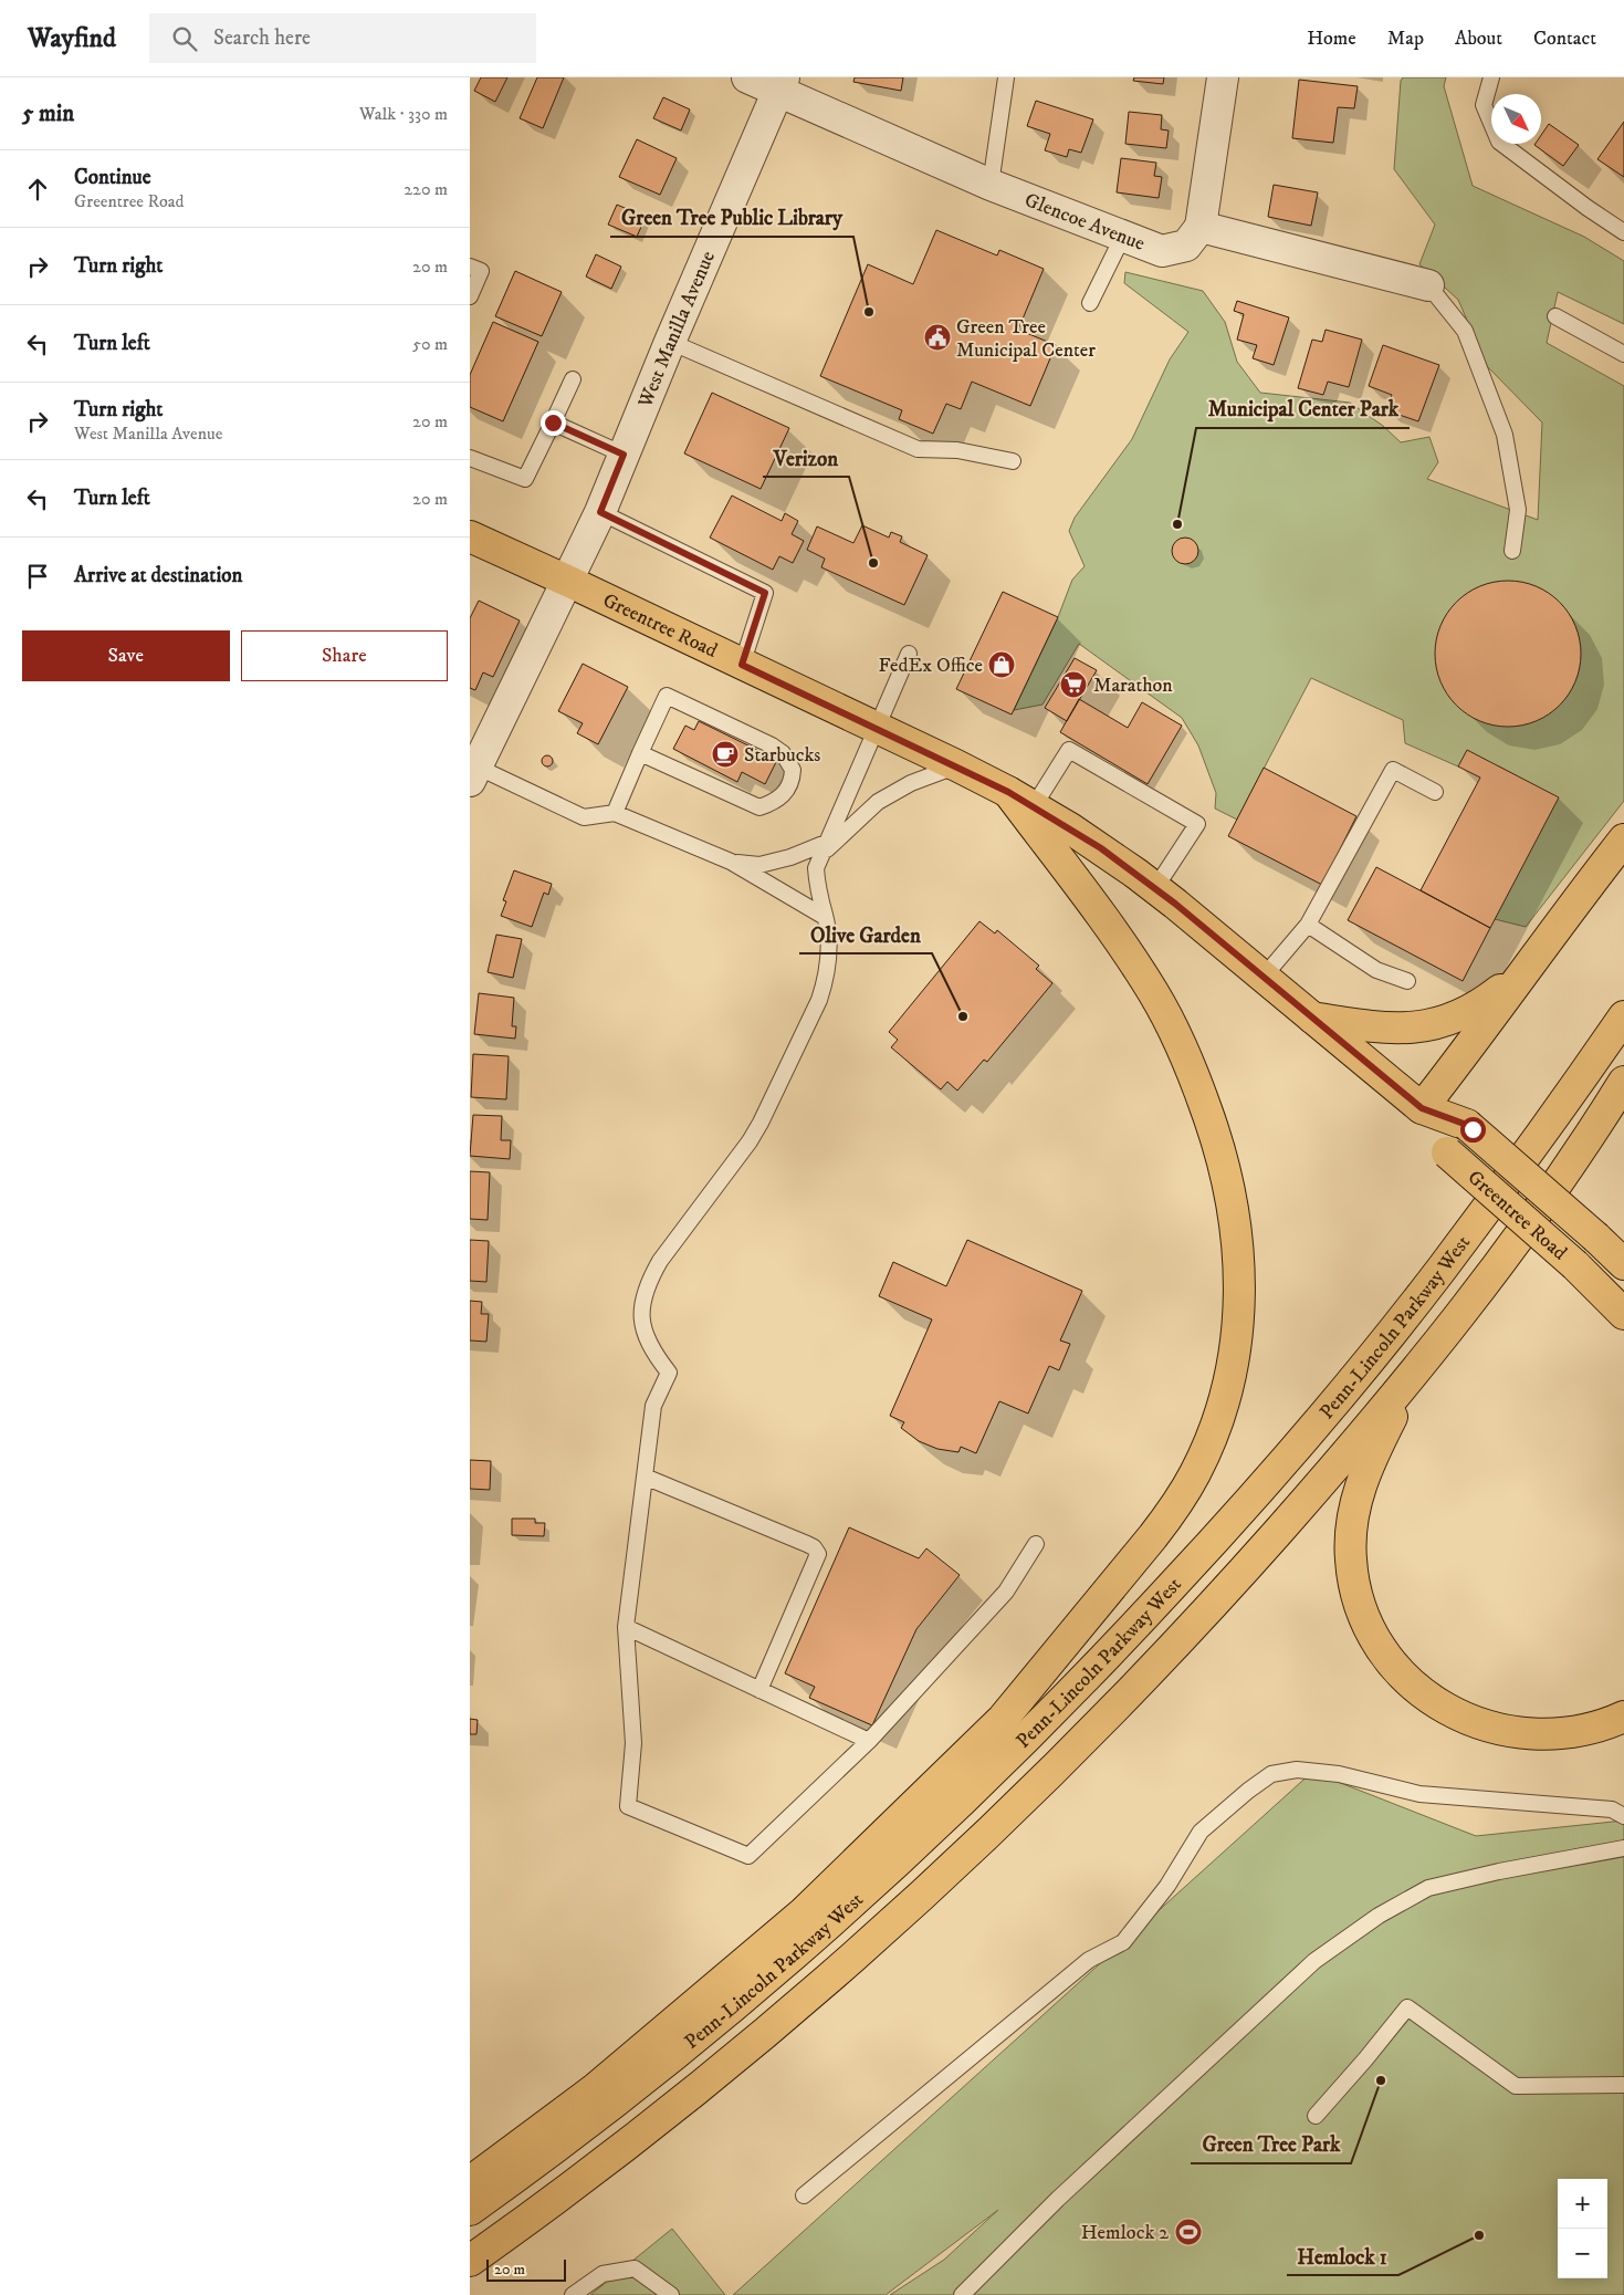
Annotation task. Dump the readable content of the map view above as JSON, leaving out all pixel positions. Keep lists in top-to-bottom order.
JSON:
{
  "streets": {
    "main road": ["Greentree Road", "Penn-Lincoln Parkway West"],
    "street": ["Glencoe Avenue", "West Manilla Avenue"]
  },
  "crossings": [
    ["Glencoe Avenue", "West Manilla Avenue"],
    ["West Manilla Avenue", "Greentree Road"]
  ],
  "places": {
    "other": [
      "Green Tree Public Library",
      "Municipal Center Park",
      "Verizon",
      "Olive Garden",
      "Green Tree Park",
      "Hemlock 1"
    ],
    "public building": ["Green Tree Municipal Center"],
    "shop": ["FedEx Office"],
    "supermarket": ["Marathon"],
    "cafe": ["Starbucks"],
    "sports": ["Hemlock 2"]
  },
  "scale_bar": "20 m",
  "north": "bottom right",
  "page": {
    "header": "Wayfind",
    "search": "Search here",
    "nav": [
      "Home",
      "Map",
      "About",
      "Contact"
    ],
    "heading": ["5 min", "Walk · 330 m"],
    "list": [
      ["Continue", "Greentree Road", "220 m"],
      ["Turn right", "20 m"],
      ["Turn left", "50 m"],
      ["Turn right", "West Manilla Avenue", "20 m"],
      ["Turn left", "20 m"],
      "Arrive at destination"
    ],
    "buttons": ["Save", "Share"],
    "map_buttons": ["+", "−"],
    "scale": "20 m"
  }
}
